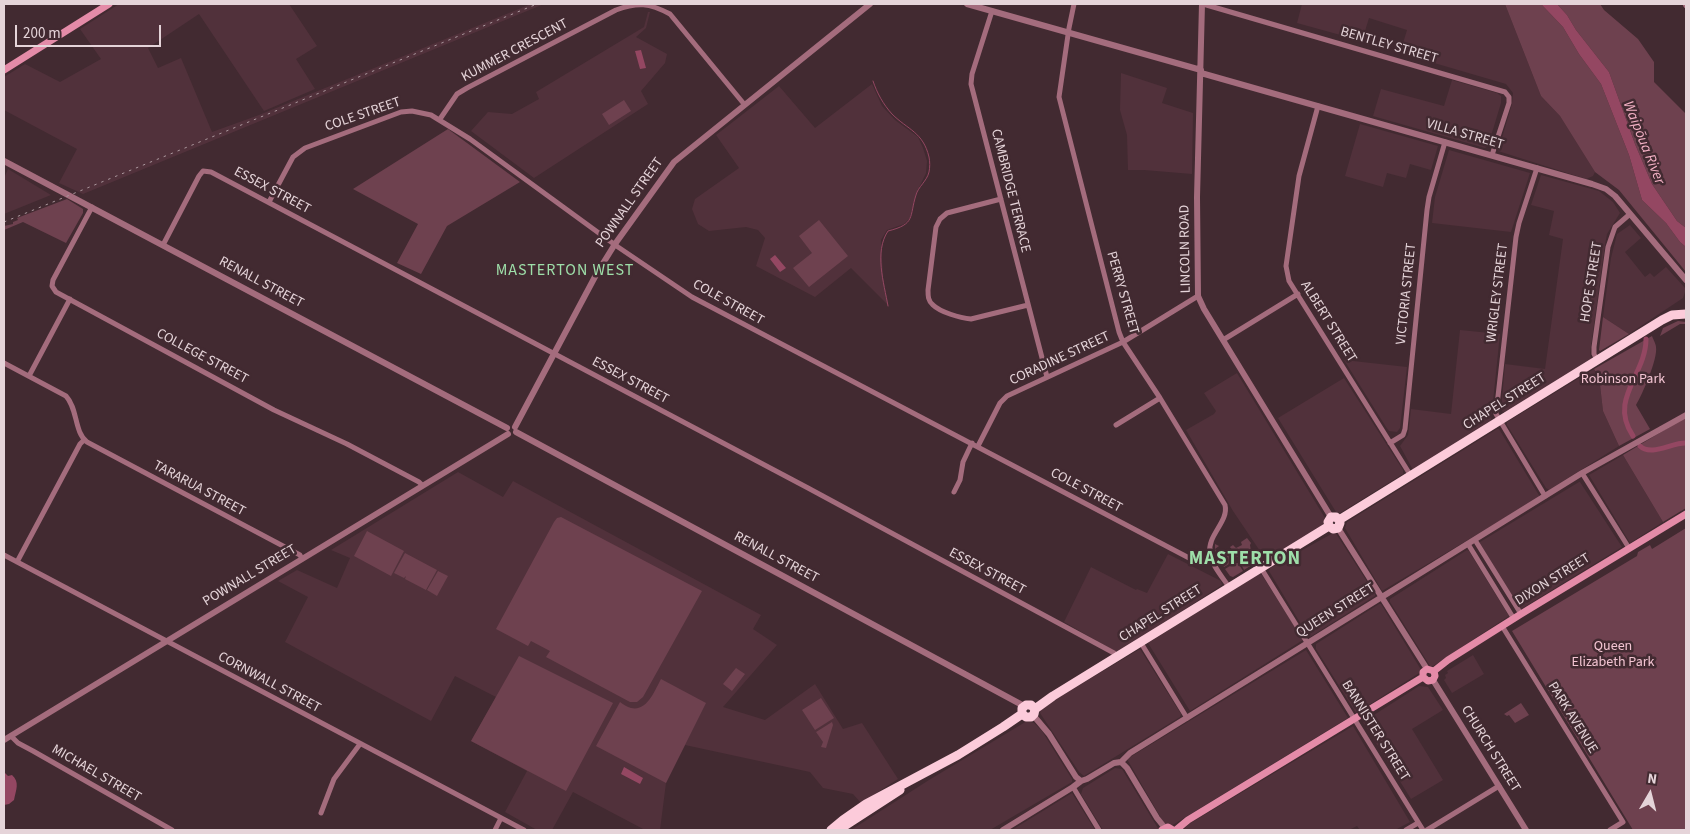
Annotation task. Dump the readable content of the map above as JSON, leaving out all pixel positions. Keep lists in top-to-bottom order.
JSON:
{
  "streets": {
    "highway": ["CHAPEL STREET"],
    "main road": ["DIXON STREET"],
    "street": [
      "BENTLEY STREET",
      "KUMMER CRESCENT",
      "COLE STREET",
      "VILLA STREET",
      "ESSEX STREET",
      "CAMBRIDGE TERRACE",
      "POWNALL STREET",
      "LINCOLN ROAD",
      "HOPE STREET",
      "RENALL STREET",
      "PERRY STREET",
      "WRIGLEY STREET",
      "VICTORIA STREET",
      "ALBERT STREET",
      "COLLEGE STREET",
      "CORADINE STREET",
      "TARARUA STREET",
      "QUEEN STREET",
      "CORNWALL STREET",
      "PARK AVENUE",
      "BANNISTER STREET",
      "CHURCH STREET",
      "MICHAEL STREET"
    ]
  },
  "crossings": [
    ["BENTLEY STREET", "VILLA STREET"],
    ["BENTLEY STREET", "LINCOLN ROAD"],
    ["KUMMER CRESCENT", "COLE STREET"],
    ["KUMMER CRESCENT", "POWNALL STREET"],
    ["COLE STREET", "ESSEX STREET"],
    ["COLE STREET", "POWNALL STREET"],
    ["COLE STREET", "PERRY STREET"],
    ["COLE STREET", "CORADINE STREET"],
    ["VILLA STREET", "CAMBRIDGE TERRACE"],
    ["VILLA STREET", "LINCOLN ROAD"],
    ["VILLA STREET", "HOPE STREET"],
    ["VILLA STREET", "PERRY STREET"],
    ["VILLA STREET", "WRIGLEY STREET"],
    ["VILLA STREET", "VICTORIA STREET"],
    ["VILLA STREET", "ALBERT STREET"],
    ["ESSEX STREET", "POWNALL STREET"],
    ["ESSEX STREET", "RENALL STREET"],
    ["ESSEX STREET", "CHAPEL STREET"],
    ["CAMBRIDGE TERRACE", "CORADINE STREET"],
    ["POWNALL STREET", "RENALL STREET"],
    ["POWNALL STREET", "COLLEGE STREET"],
    ["POWNALL STREET", "TARARUA STREET"],
    ["POWNALL STREET", "CORNWALL STREET"],
    ["POWNALL STREET", "MICHAEL STREET"],
    ["LINCOLN ROAD", "CORADINE STREET"],
    ["LINCOLN ROAD", "CHAPEL STREET"],
    ["LINCOLN ROAD", "QUEEN STREET"],
    ["HOPE STREET", "CHAPEL STREET"],
    ["RENALL STREET", "COLLEGE STREET"],
    ["PERRY STREET", "CORADINE STREET"],
    ["WRIGLEY STREET", "CHAPEL STREET"],
    ["VICTORIA STREET", "ALBERT STREET"],
    ["ALBERT STREET", "CHAPEL STREET"],
    ["DIXON STREET", "PARK AVENUE"],
    ["DIXON STREET", "CHURCH STREET"],
    ["QUEEN STREET", "BANNISTER STREET"]
  ],
  "districts": ["MASTERTON WEST", "MASTERTON"],
  "water": ["Waipōua River"],
  "parks": ["Robinson Park", "Queen Elizabeth Park"],
  "scale_bar": "200 m",
  "north": "top"
}
